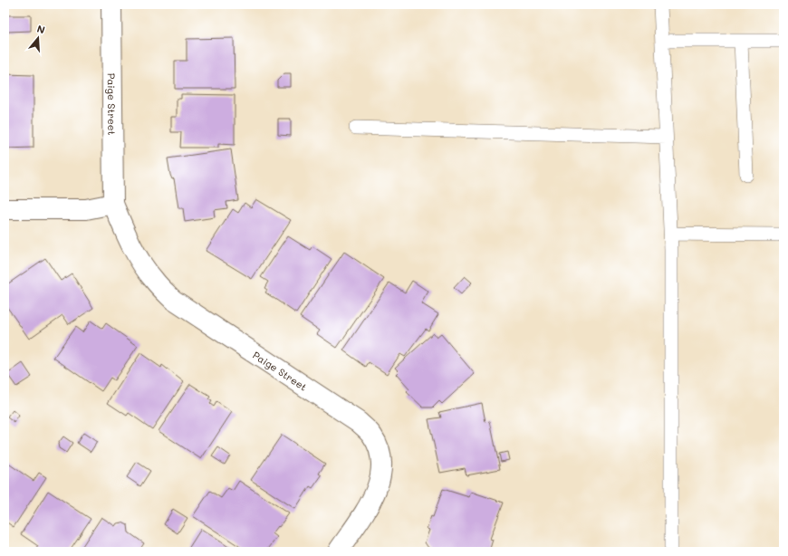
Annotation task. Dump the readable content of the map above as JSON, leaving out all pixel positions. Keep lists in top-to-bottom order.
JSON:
{
  "streets": {
    "street": ["Paige Street"]
  },
  "north": "top"
}
